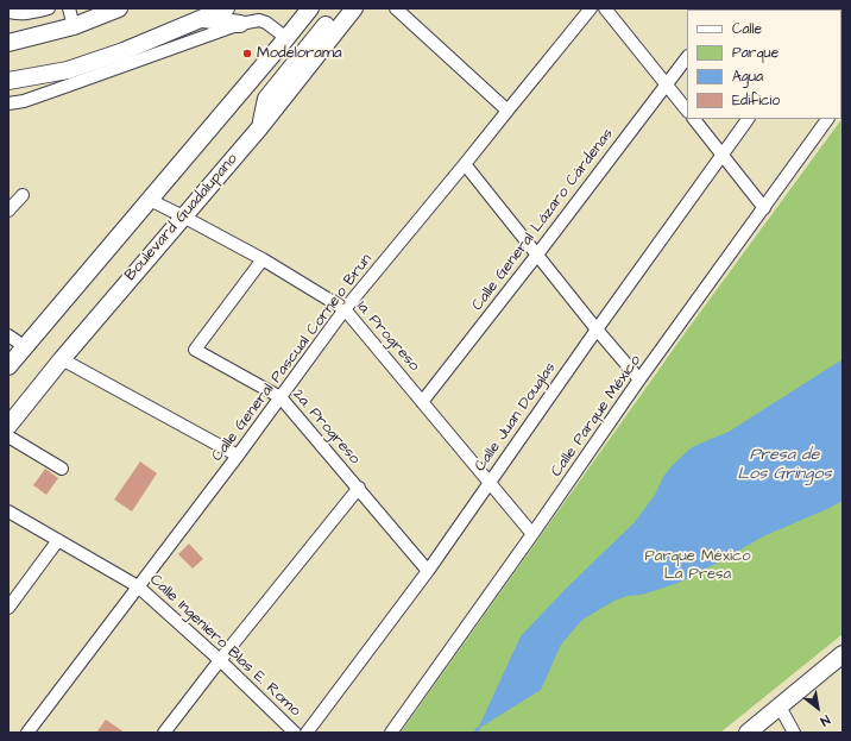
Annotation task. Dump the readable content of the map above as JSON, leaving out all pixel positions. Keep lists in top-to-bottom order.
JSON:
{
  "streets": {
    "main road": ["Boulevard Guadalupano"],
    "street": [
      "Calle General Lázaro Cárdenas",
      "1a. Progreso",
      "Calle General Pascual Cornejo Brun",
      "Calle Parque México",
      "Calle Juan Douglas",
      "2a. Progreso",
      "Calle Ingeniero Blas E. Romo"
    ]
  },
  "crossings": [
    ["Boulevard Guadalupano", "1a. Progreso"],
    ["Calle General Lázaro Cárdenas", "1a. Progreso"],
    ["1a. Progreso", "Calle General Pascual Cornejo Brun"],
    ["1a. Progreso", "Calle Parque México"],
    ["1a. Progreso", "Calle Juan Douglas"],
    ["1a. Progreso", "2a. Progreso"],
    ["Calle General Pascual Cornejo Brun", "2a. Progreso"],
    ["Calle General Pascual Cornejo Brun", "Calle Ingeniero Blas E. Romo"],
    ["Calle Juan Douglas", "2a. Progreso"]
  ],
  "water": ["Presa de Los Gringos"],
  "parks": ["Parque México La Presa"],
  "places": ["Modelorama"],
  "legend": [
    "Calle",
    "Parque",
    "Agua",
    "Edificio"
  ],
  "north": "bottom right"
}
